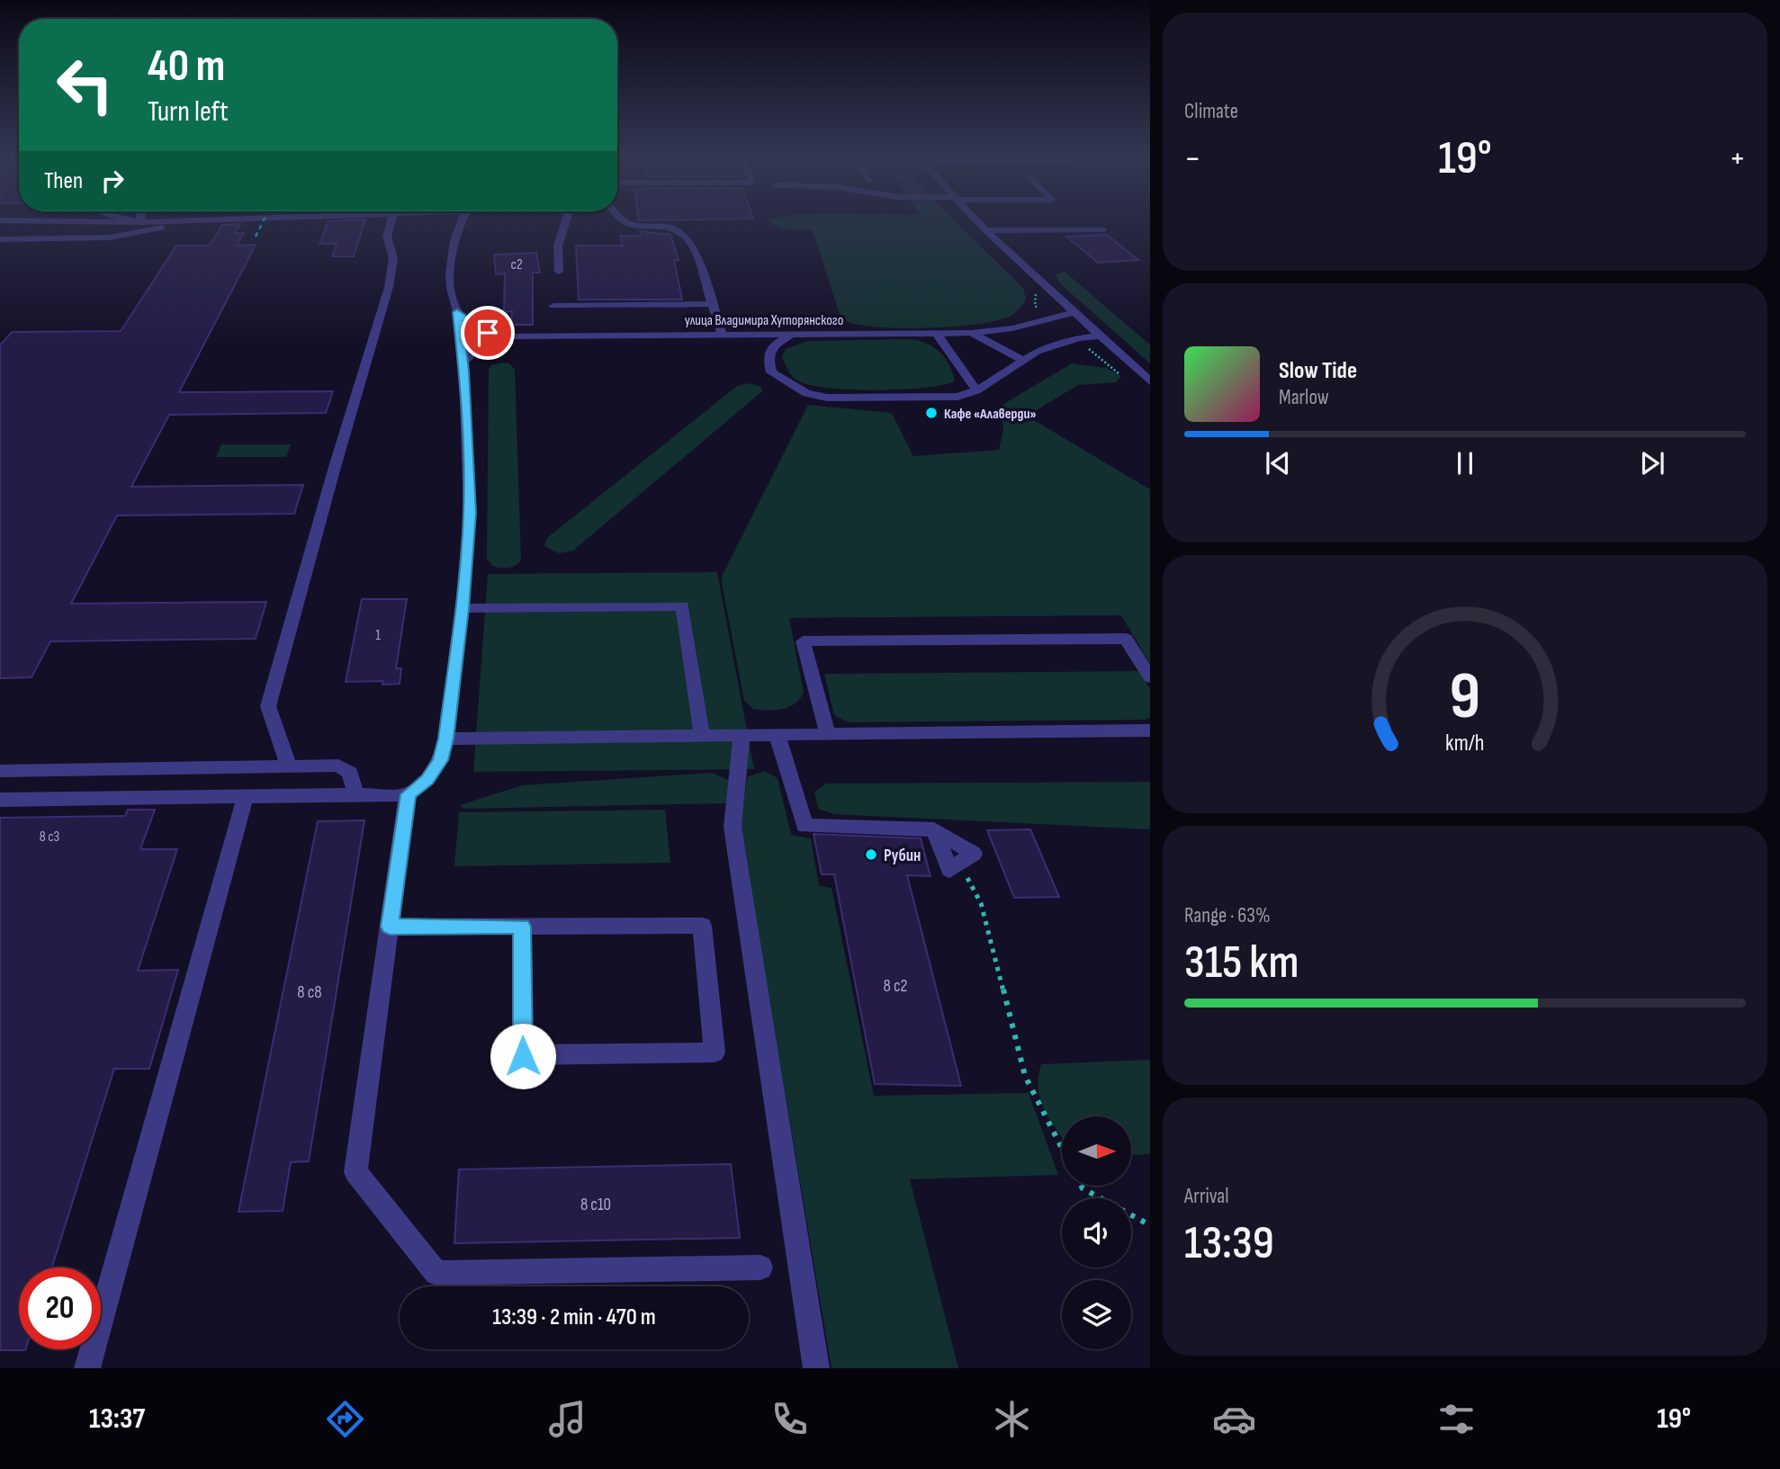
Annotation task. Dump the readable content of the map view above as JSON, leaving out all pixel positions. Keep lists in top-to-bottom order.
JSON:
{
  "streets": {
    "street": ["улица Владимира Хуторянского"]
  },
  "places": ["Кафе «Алаверди»", "Рубин"],
  "house_numbers": [
    "с2",
    "1",
    "8 с3",
    "8 с2",
    "8 с8",
    "8 с10"
  ],
  "north": "right",
  "page": {
    "tile": [
      "Climate",
      ["Range · 63%", "315 km"],
      ["Arrival", "13:39"]
    ],
    "turn": ["40 m", "Turn left"],
    "heat": ["−", "19°", "+"],
    "then": "Then",
    "song": ["Slow Tide", "Marlow"],
    "limit": "20",
    "trip": "13:39 · 2 min · 470 m",
    "tabs": ["13:37", "19°"],
    "gauge": ["9", "km/h"]
  }
}
